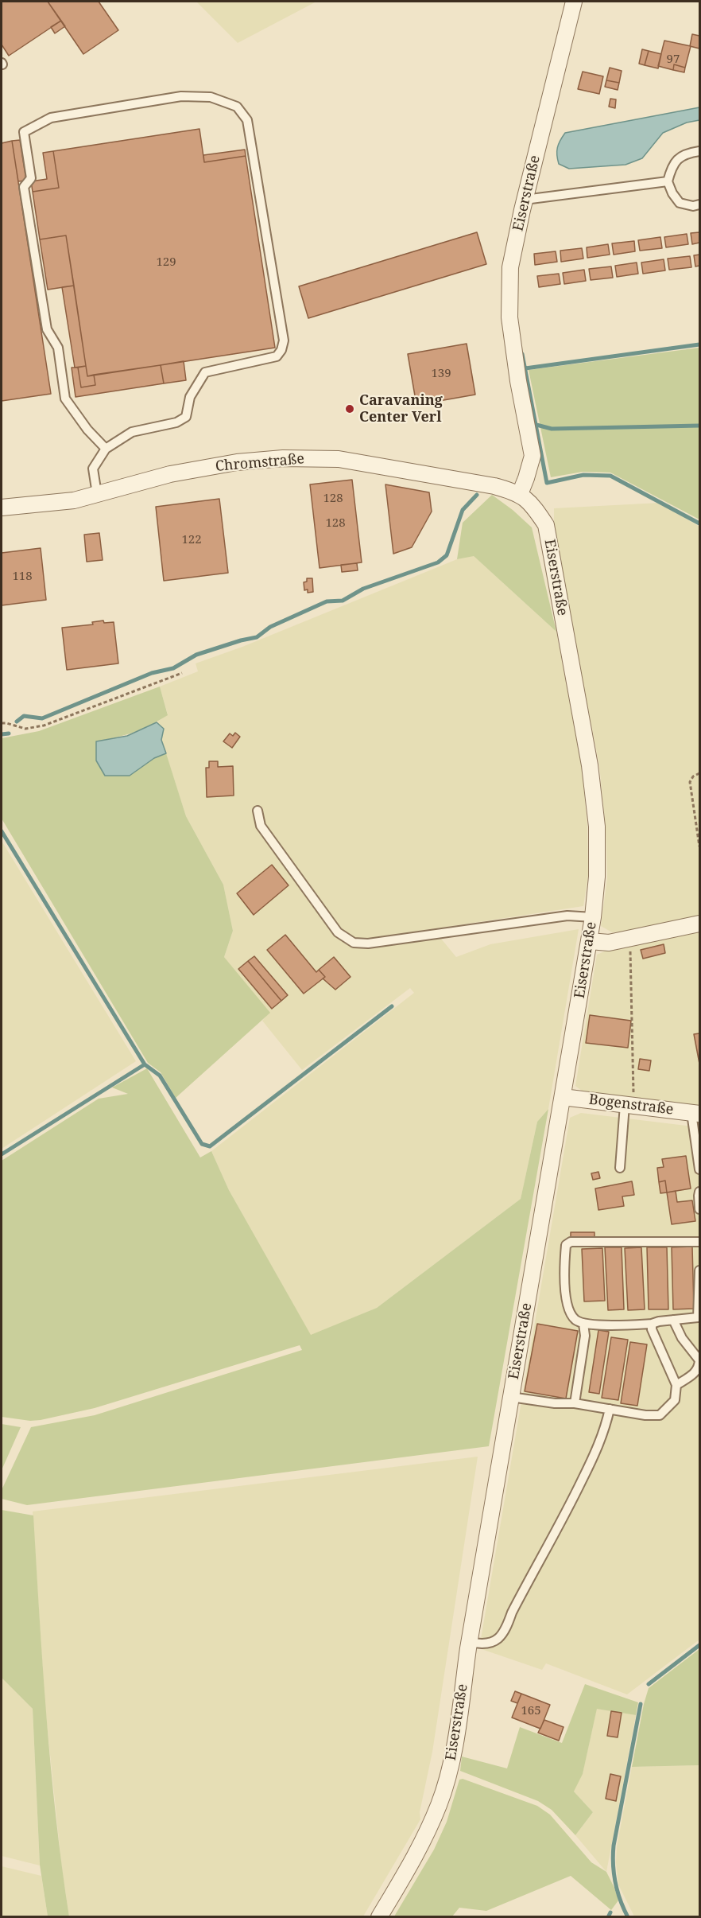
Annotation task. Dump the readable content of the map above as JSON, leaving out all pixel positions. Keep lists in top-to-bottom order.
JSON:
{
  "streets": {
    "street": ["Eiserstraße", "Chromstraße", "Bogenstraße"]
  },
  "crossings": [
    ["Eiserstraße", "Chromstraße"],
    ["Eiserstraße", "Bogenstraße"]
  ],
  "places": ["Caravaning Center Verl"],
  "house_numbers": [
    "97",
    "129",
    "139",
    "128",
    "128",
    "122",
    "118",
    "165"
  ]
}
